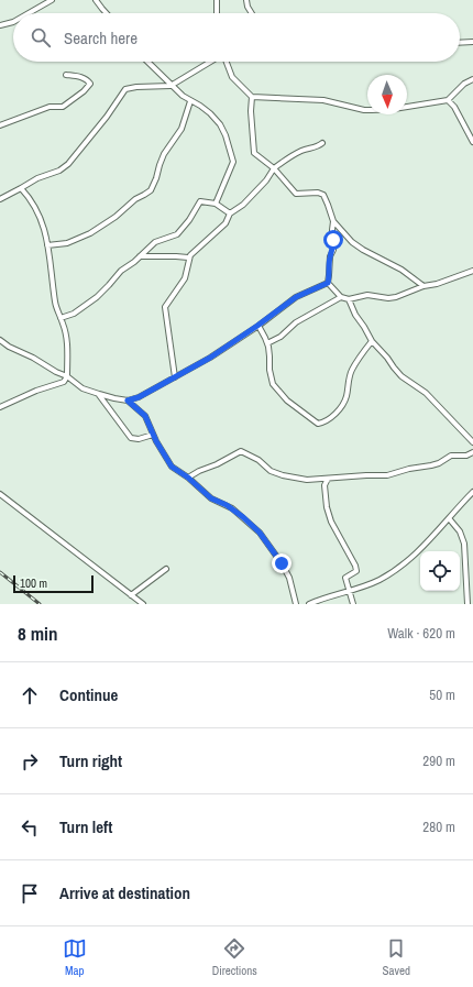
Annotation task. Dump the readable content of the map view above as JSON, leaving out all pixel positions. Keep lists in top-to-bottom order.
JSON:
{
  "scale_bar": "100 m",
  "north": "bottom",
  "page": {
    "search": "Search here",
    "scale": "100 m",
    "heading": ["8 min", "Walk · 620 m"],
    "list": [
      ["Continue", "50 m"],
      ["Turn right", "290 m"],
      ["Turn left", "280 m"],
      "Arrive at destination"
    ],
    "nav": ["Map", "Directions", "Saved"]
  }
}
